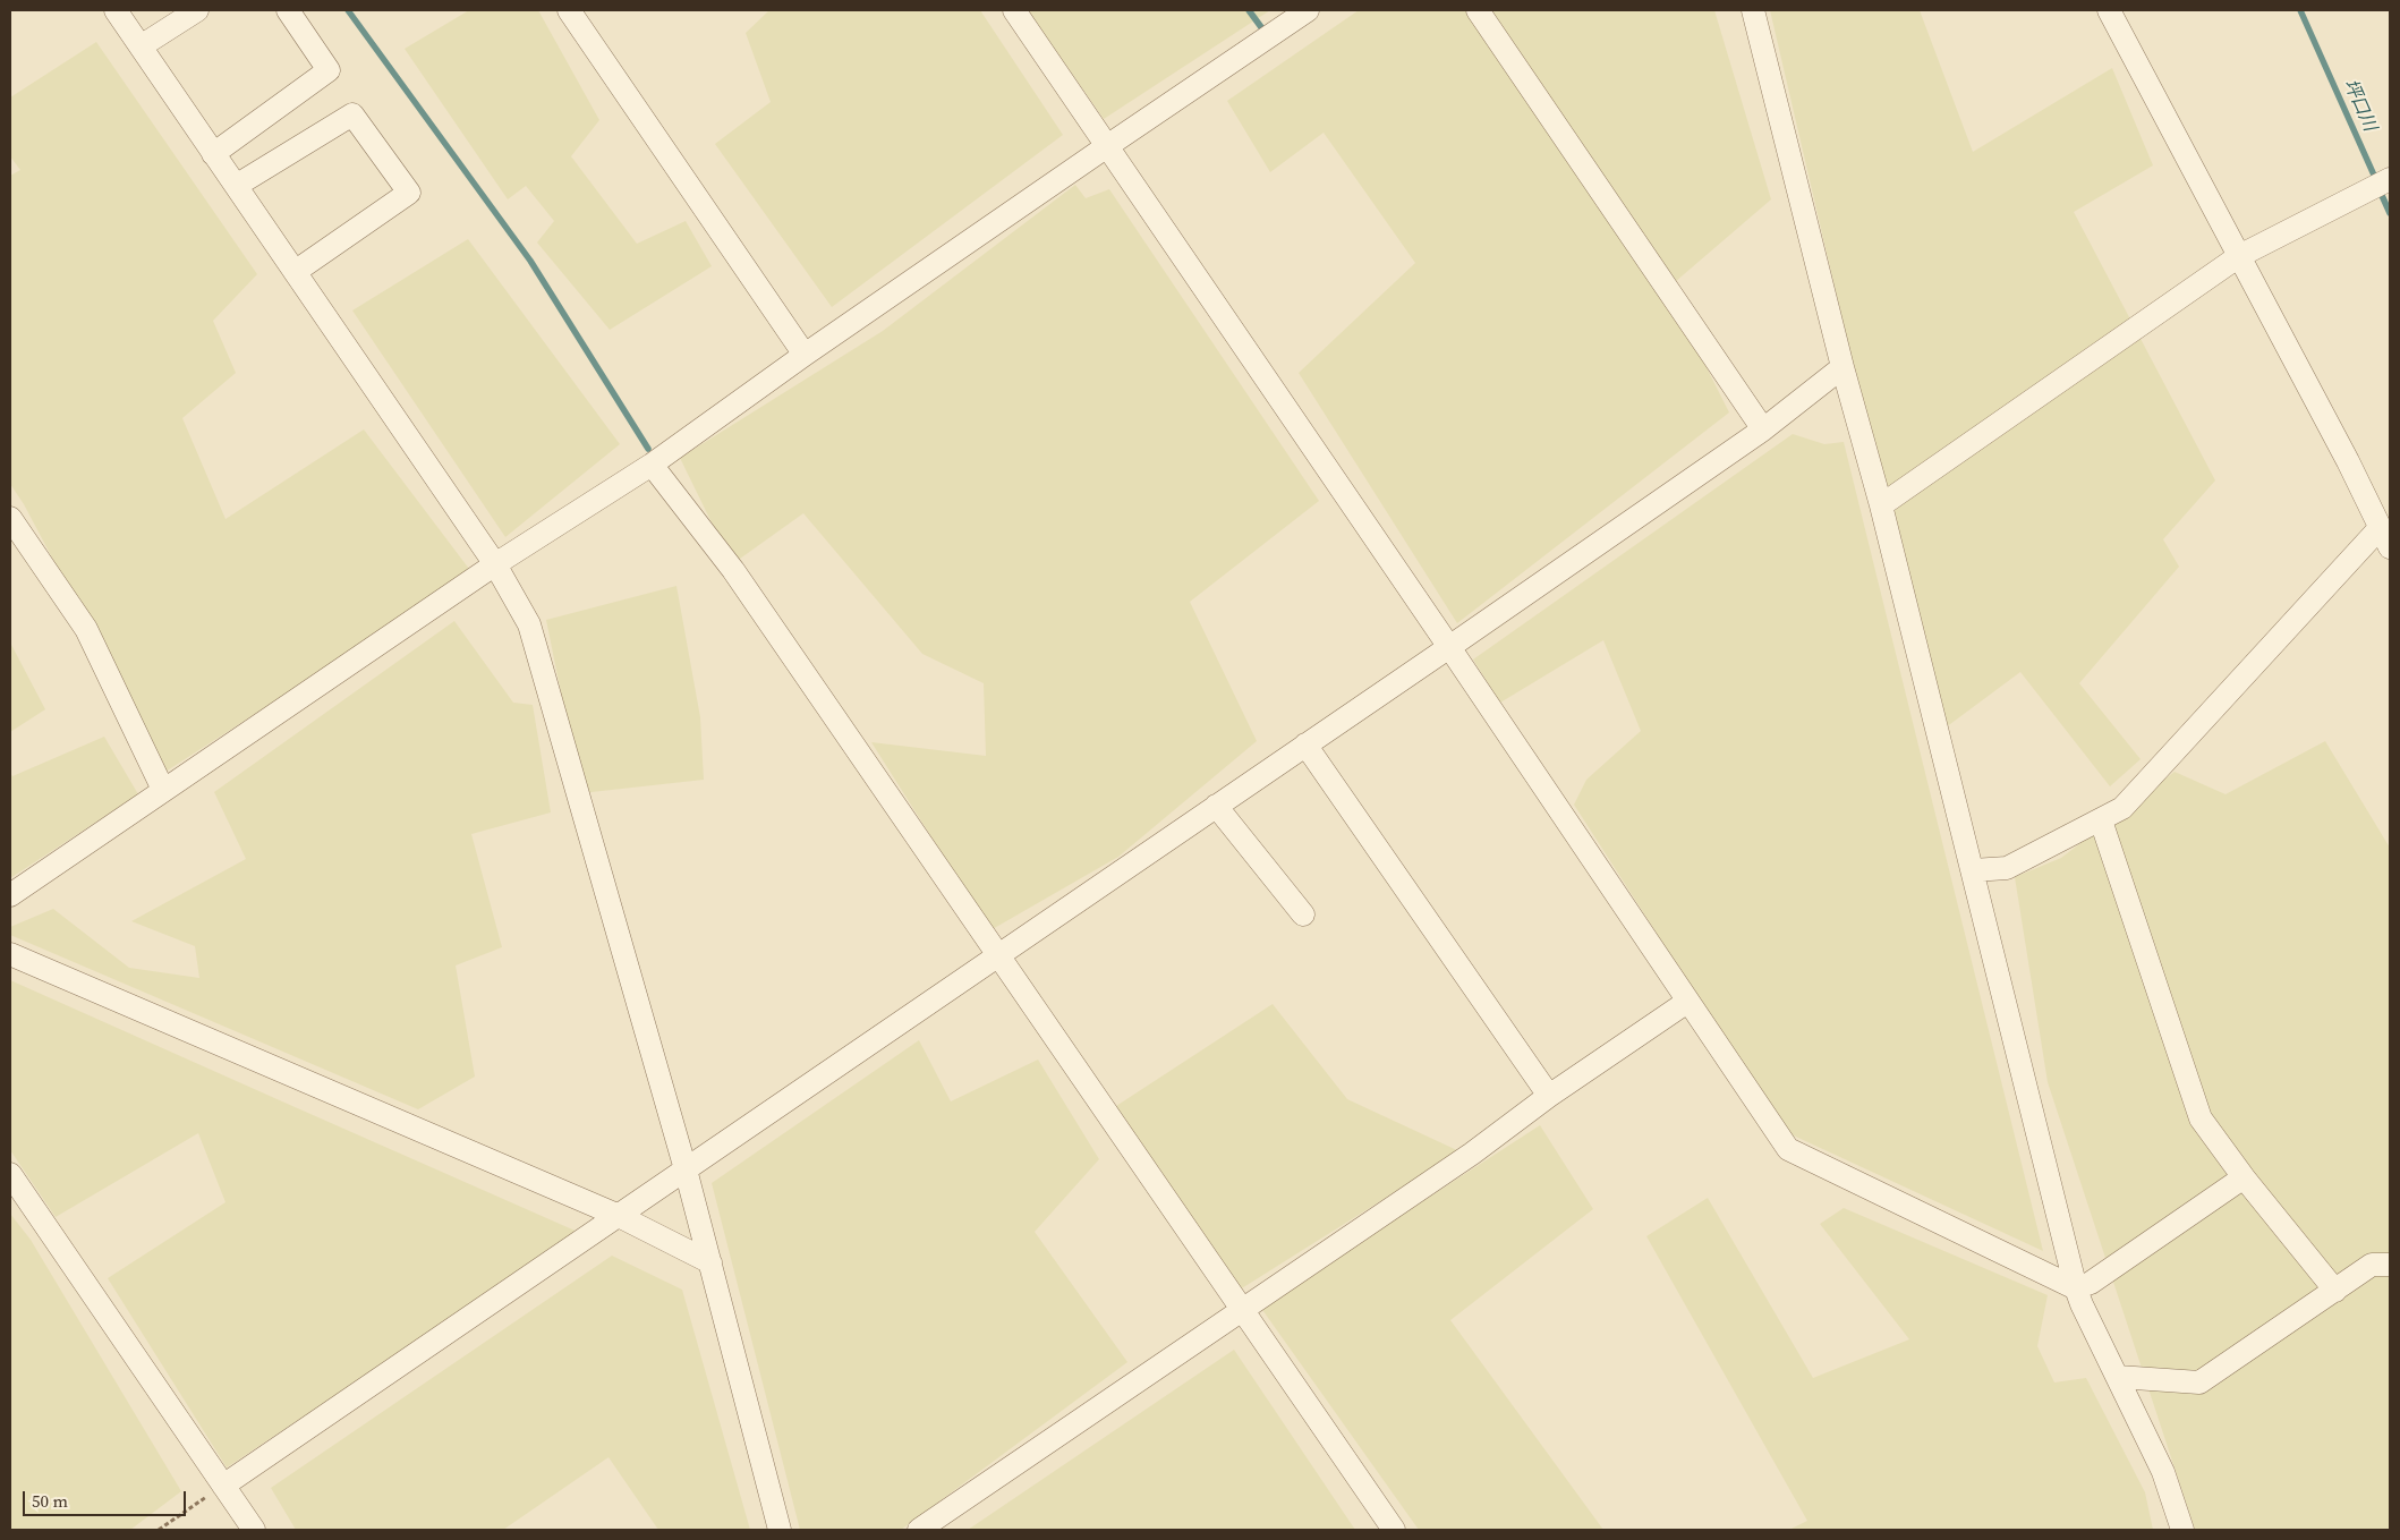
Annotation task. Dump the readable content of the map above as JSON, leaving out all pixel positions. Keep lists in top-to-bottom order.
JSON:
{
  "water": ["坪口川"],
  "scale_bar": "50 m"
}
